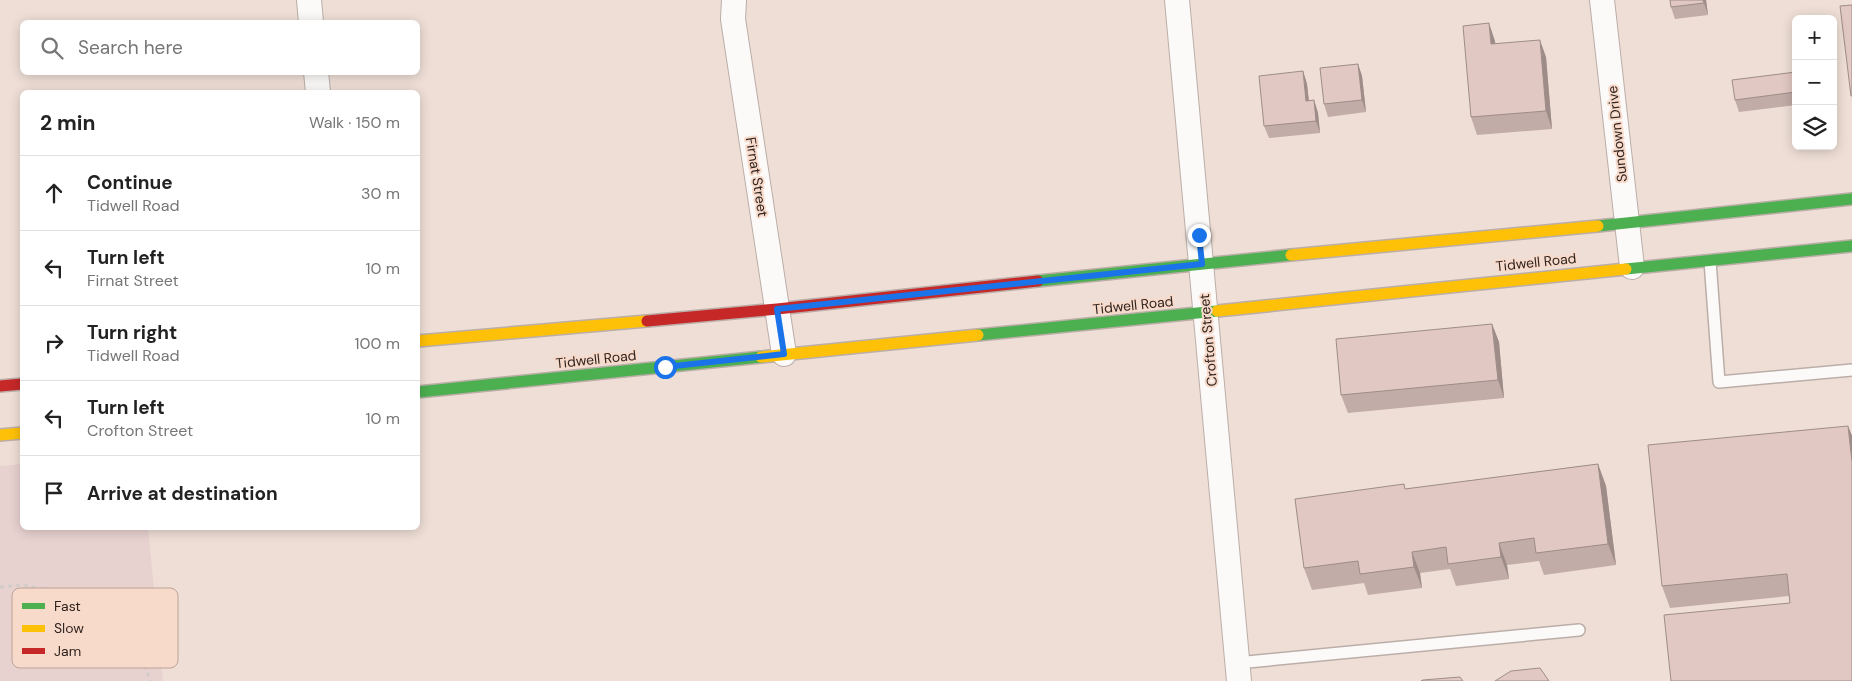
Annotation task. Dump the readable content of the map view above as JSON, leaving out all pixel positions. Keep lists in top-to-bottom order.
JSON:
{
  "streets": {
    "main road": ["Tidwell Road"],
    "street": ["Sundown Drive", "Firnat Street", "Crofton Street"]
  },
  "crossings": [
    ["Sundown Drive", "Tidwell Road"],
    ["Firnat Street", "Tidwell Road"],
    ["Tidwell Road", "Crofton Street"]
  ],
  "legend": ["Fast", "Slow", "Jam"],
  "page": {
    "map_buttons": ["+", "−"],
    "search": "Search here",
    "heading": ["2 min", "Walk · 150 m"],
    "list": [
      ["Continue", "Tidwell Road", "30 m"],
      ["Turn left", "Firnat Street", "10 m"],
      ["Turn right", "Tidwell Road", "100 m"],
      ["Turn left", "Crofton Street", "10 m"],
      "Arrive at destination"
    ]
  }
}
